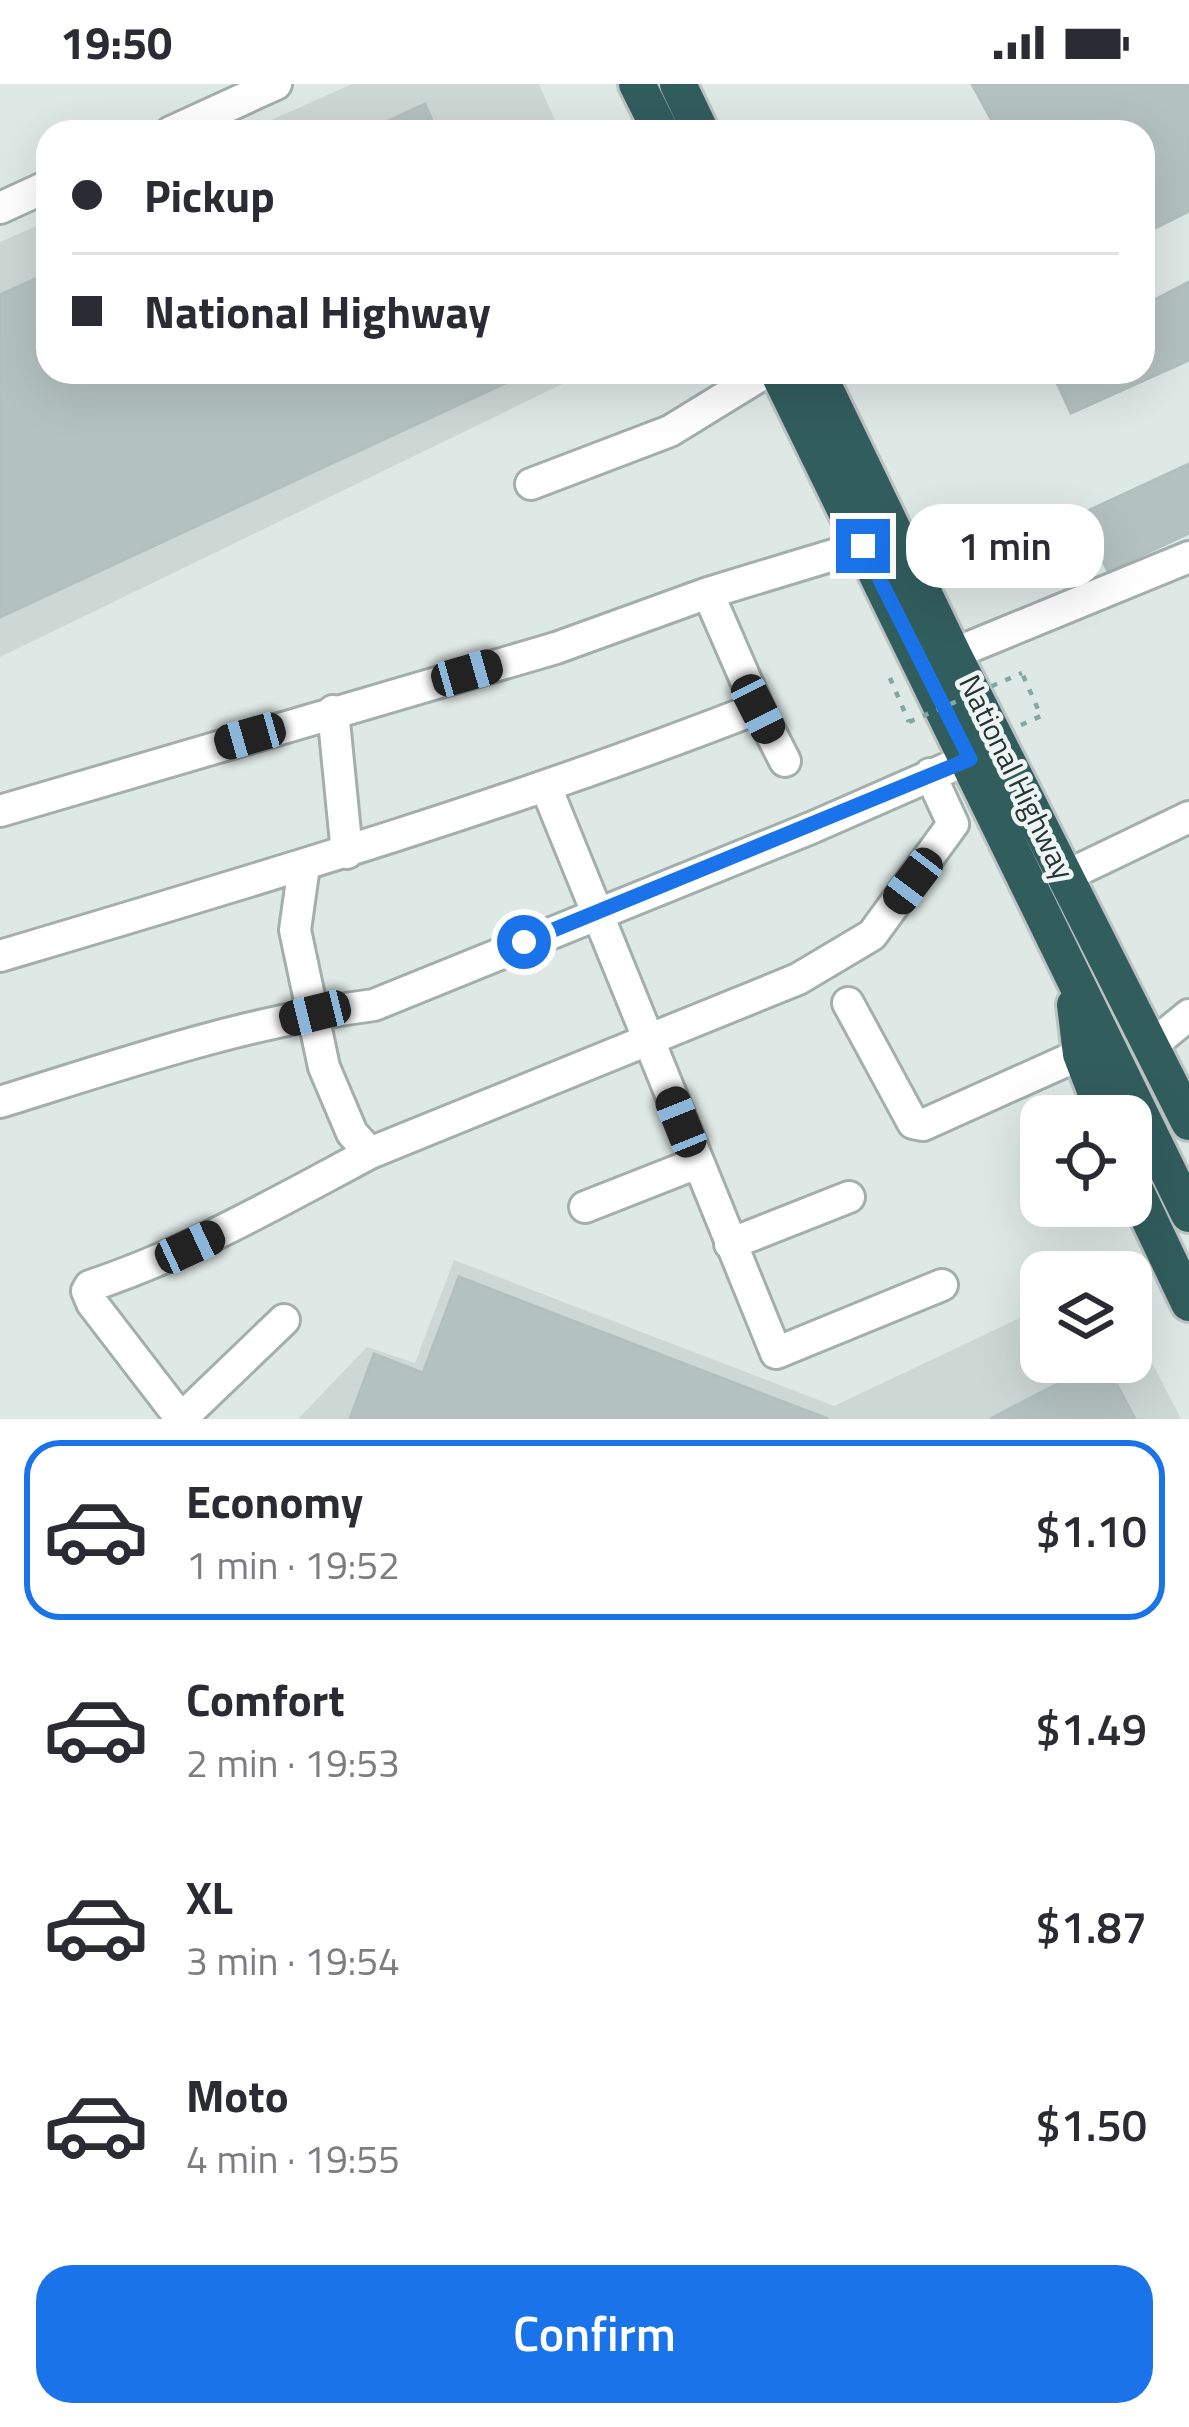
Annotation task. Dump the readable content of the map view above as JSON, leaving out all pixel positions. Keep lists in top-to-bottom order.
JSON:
{
  "streets": {
    "highway": ["National Highway"]
  },
  "page": {
    "status": "19:50",
    "banner": ["Pickup", "National Highway"],
    "bubble": "1 min",
    "list": [
      {
        "name": "Economy",
        "note": "1 min · 19:52",
        "value": "$1.10"
      },
      {
        "name": "Comfort",
        "note": "2 min · 19:53",
        "value": "$1.49"
      },
      {
        "name": "XL",
        "note": "3 min · 19:54",
        "value": "$1.87"
      },
      {
        "name": "Moto",
        "note": "4 min · 19:55",
        "value": "$1.50"
      }
    ],
    "buttons": "Confirm"
  }
}
